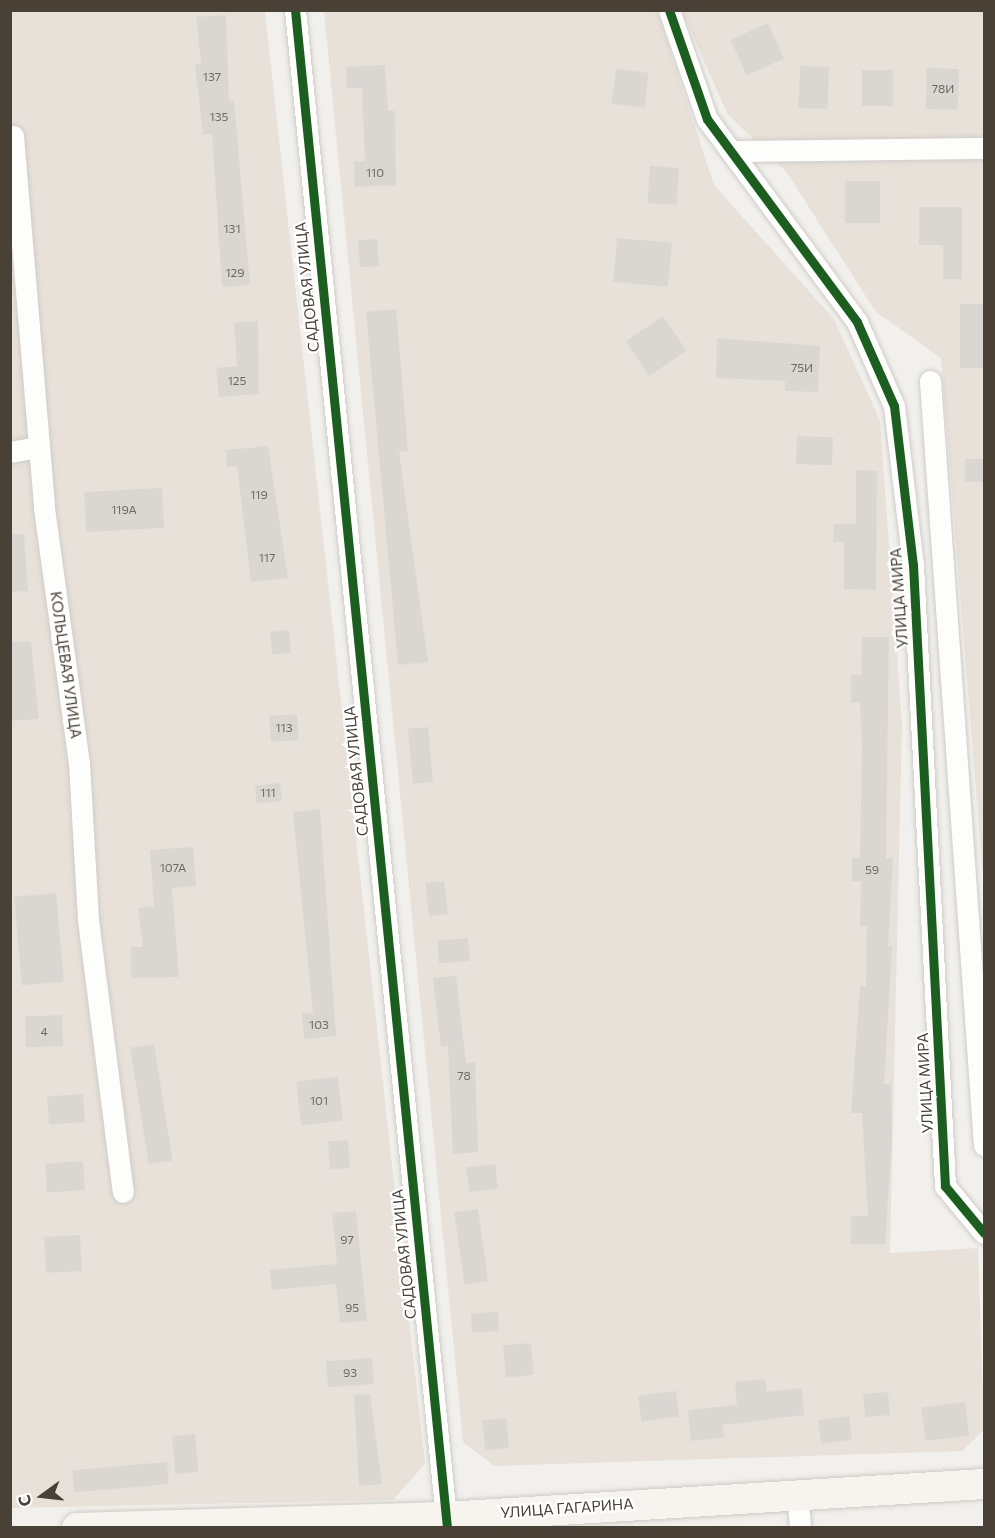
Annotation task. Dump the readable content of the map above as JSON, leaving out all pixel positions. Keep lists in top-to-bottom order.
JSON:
{
  "streets": {
    "main road": ["УЛИЦА ГАГАРИНА"],
    "street": ["САДОВАЯ УЛИЦА", "УЛИЦА МИРА", "КОЛЬЦЕВАЯ УЛИЦА"]
  },
  "crossings": [
    ["САДОВАЯ УЛИЦА", "УЛИЦА ГАГАРИНА"]
  ],
  "house_numbers": [
    "137",
    "78И",
    "135",
    "110",
    "131",
    "129",
    "75И",
    "125",
    "119",
    "119А",
    "117",
    "113",
    "111",
    "107А",
    "59",
    "103",
    "4",
    "78",
    "101",
    "97",
    "95",
    "93"
  ],
  "north": "left"
}
